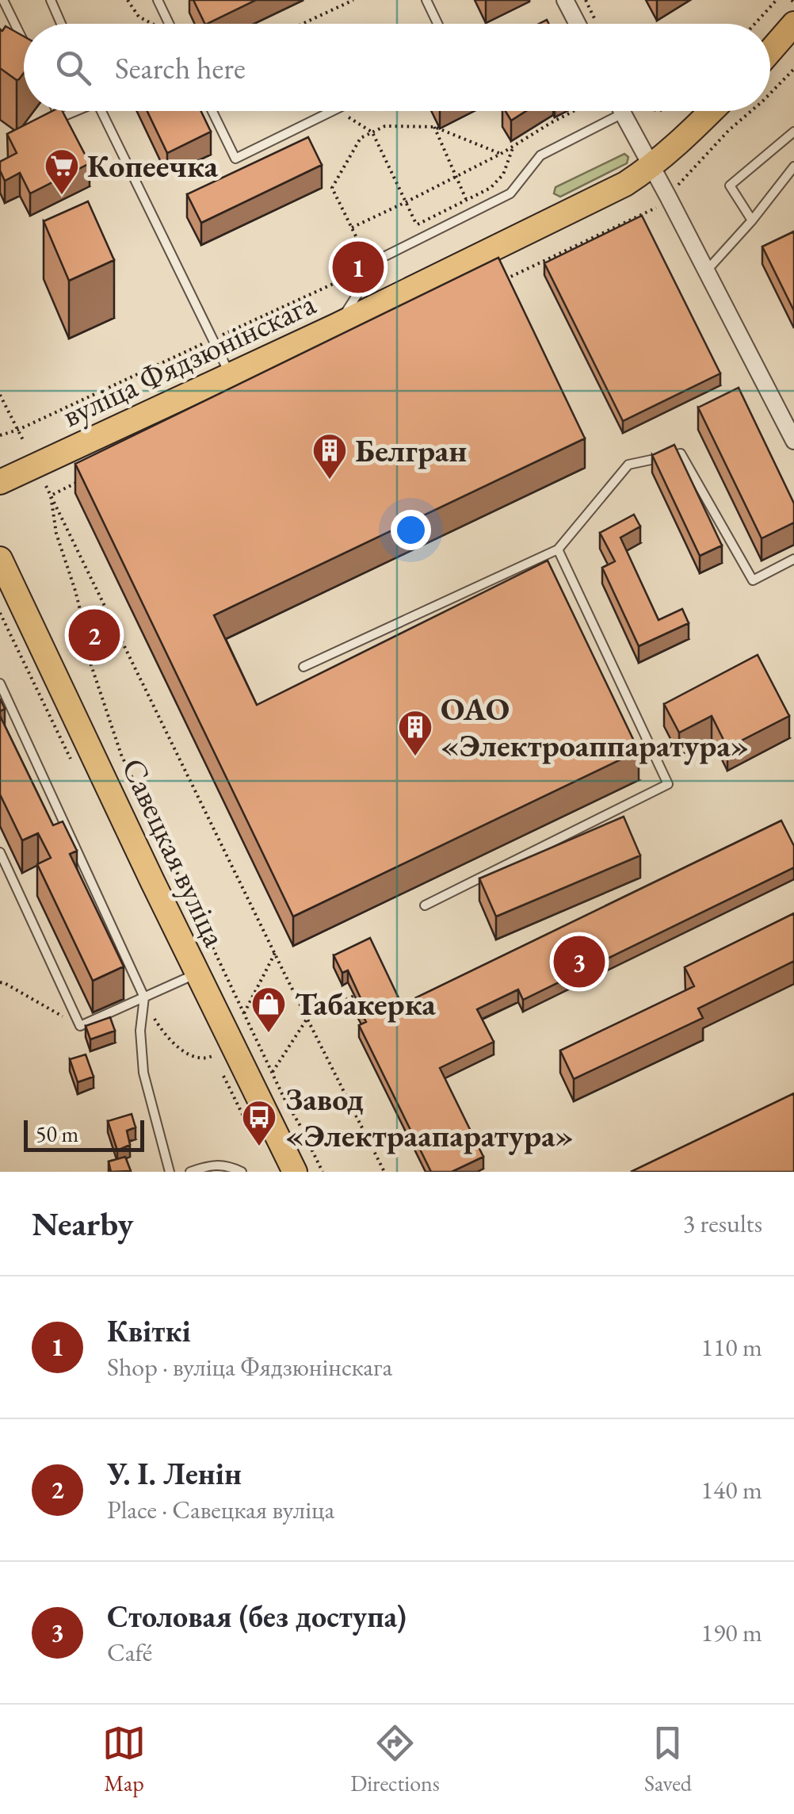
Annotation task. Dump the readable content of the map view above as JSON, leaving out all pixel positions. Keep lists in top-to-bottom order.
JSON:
{
  "streets": {
    "main road": ["вуліца Фядзюнінскага", "Савецкая вуліца"]
  },
  "places": {
    "supermarket": ["Копеечка"],
    "building": ["Белгран", "ОАО «Электроаппаратура»"],
    "shop": ["Табакерка"],
    "bus stop": ["Завод «Электраапаратура»"]
  },
  "scale_bar": "50 m",
  "page": {
    "search": "Search here",
    "pins": ["1", "2", "3"],
    "scale": "50 m",
    "heading": ["Nearby", "3 results"],
    "list": [
      {
        "mark": "1",
        "name": "Квіткі",
        "note": "Shop · вуліца Фядзюнінскага",
        "value": "110 m"
      },
      {
        "mark": "2",
        "name": "У. І. Ленін",
        "note": "Place · Савецкая вуліца",
        "value": "140 m"
      },
      {
        "mark": "3",
        "name": "Столовая (без доступа)",
        "note": "Café",
        "value": "190 m"
      }
    ],
    "nav": ["Map", "Directions", "Saved"]
  }
}
